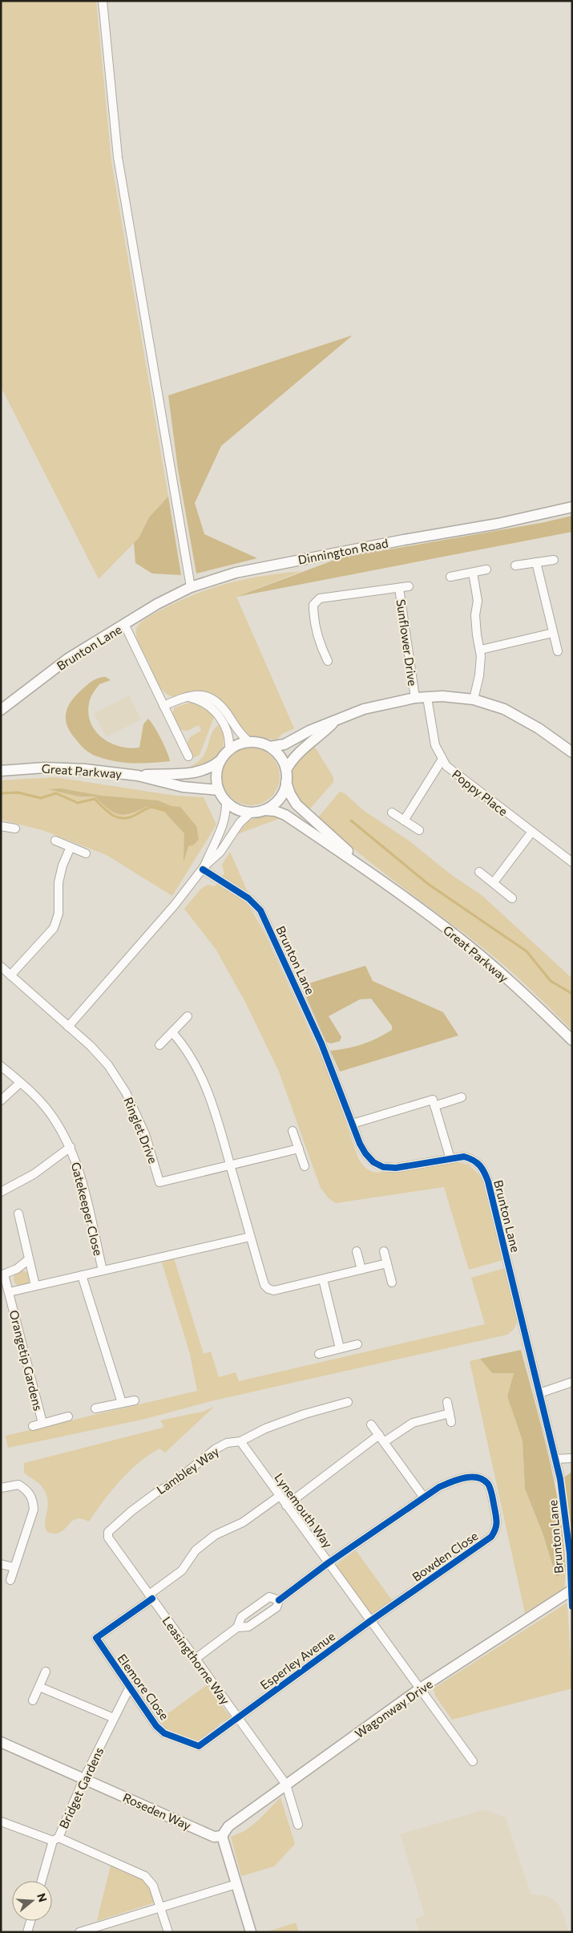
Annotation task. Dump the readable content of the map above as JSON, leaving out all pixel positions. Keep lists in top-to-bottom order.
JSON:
{
  "streets": {
    "street": [
      "Dinnington Road",
      "Sunflower Drive",
      "Brunton Lane",
      "Great Parkway",
      "Poppy Place",
      "Ringlet Drive",
      "Gatekeeper Close",
      "Orangetip Gardens",
      "Lambley Way",
      "Lynemouth Way",
      "Bowden Close",
      "Leasingthorne Way",
      "Esperley Avenue",
      "Elemore Close",
      "Wagonway Drive",
      "Bridget Gardens",
      "Roseden Way"
    ]
  },
  "crossings": [
    ["Dinnington Road", "Brunton Lane"],
    ["Lambley Way", "Lynemouth Way"],
    ["Lambley Way", "Leasingthorne Way"],
    ["Lambley Way", "Elemore Close"],
    ["Lynemouth Way", "Bowden Close"],
    ["Lynemouth Way", "Esperley Avenue"],
    ["Lynemouth Way", "Wagonway Drive"],
    ["Bowden Close", "Esperley Avenue"],
    ["Leasingthorne Way", "Esperley Avenue"],
    ["Leasingthorne Way", "Elemore Close"],
    ["Leasingthorne Way", "Wagonway Drive"],
    ["Esperley Avenue", "Elemore Close"],
    ["Elemore Close", "Bridget Gardens"],
    ["Wagonway Drive", "Roseden Way"],
    ["Bridget Gardens", "Roseden Way"]
  ],
  "north": "right"
}
